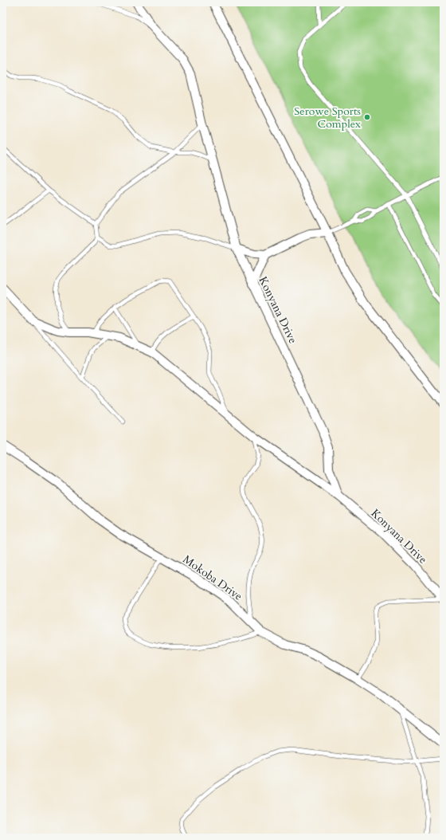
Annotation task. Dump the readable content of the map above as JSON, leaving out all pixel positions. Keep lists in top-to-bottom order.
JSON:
{
  "streets": {
    "street": ["Konyana Drive", "Mokoba Drive"]
  },
  "places": ["Serowe Sports Complex"]
}
